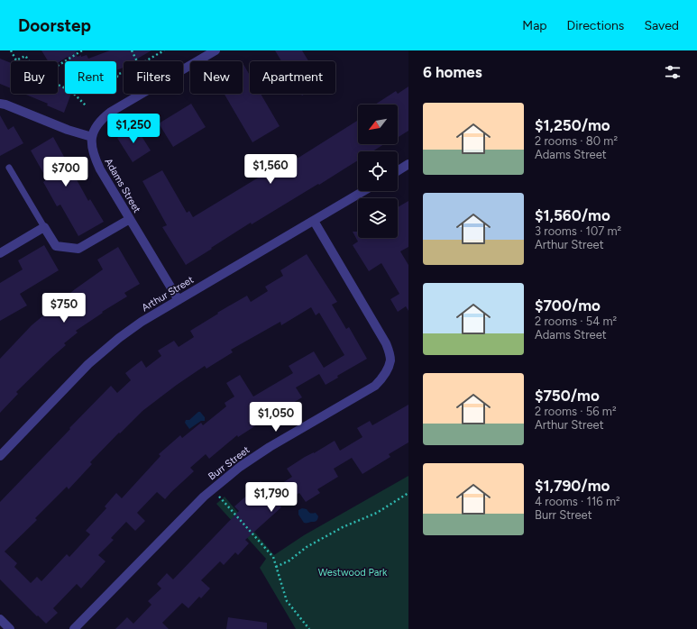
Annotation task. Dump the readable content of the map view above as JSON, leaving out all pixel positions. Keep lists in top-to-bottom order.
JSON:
{
  "streets": {
    "street": ["Adams Street", "Arthur Street", "Burr Street"]
  },
  "crossings": [
    ["Adams Street", "Arthur Street"],
    ["Arthur Street", "Burr Street"]
  ],
  "parks": ["Westwood Park"],
  "north": "bottom left",
  "page": {
    "header": "Doorstep",
    "nav": ["Map", "Directions", "Saved"],
    "heading": "6 homes",
    "chip": [
      "Buy",
      "Rent",
      "Filters",
      "New",
      "Apartment"
    ],
    "list": [
      {
        "name": "$1,250/mo",
        "note": "2 rooms · 80 m² · Adams Street"
      },
      {
        "name": "$1,560/mo",
        "note": "3 rooms · 107 m² · Arthur Street"
      },
      {
        "name": "$700/mo",
        "note": "2 rooms · 54 m² · Adams Street"
      },
      {
        "name": "$750/mo",
        "note": "2 rooms · 56 m² · Arthur Street"
      },
      {
        "name": "$1,790/mo",
        "note": "4 rooms · 116 m² · Burr Street"
      }
    ],
    "price": [
      "$1,250",
      "$1,560",
      "$700",
      "$750",
      "$1,050",
      "$1,790"
    ]
  }
}
